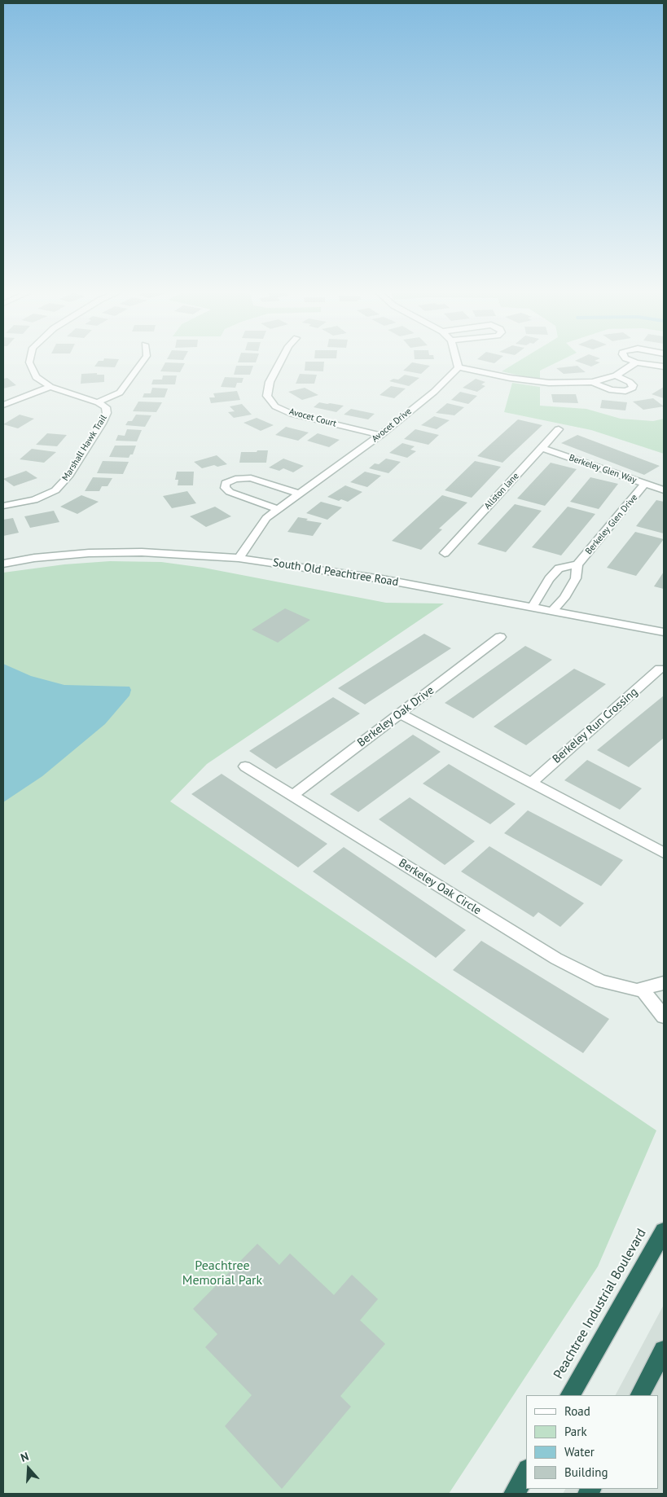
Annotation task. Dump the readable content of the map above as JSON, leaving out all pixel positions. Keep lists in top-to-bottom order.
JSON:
{
  "streets": {
    "highway": ["Peachtree Industrial Boulevard"],
    "street": [
      "Avocet Court",
      "Avocet Drive",
      "Marshall Hawk Trail",
      "Berkeley Glen Way",
      "Allston lane",
      "Berkeley Glen Drive",
      "South Old Peachtree Road",
      "Berkeley Oak Drive",
      "Berkeley Run Crossing",
      "Berkeley Oak Circle"
    ]
  },
  "crossings": [
    ["Avocet Court", "Avocet Drive"],
    ["Avocet Drive", "South Old Peachtree Road"],
    ["Berkeley Glen Way", "Allston lane"],
    ["Berkeley Glen Way", "Berkeley Glen Drive"],
    ["Berkeley Glen Drive", "South Old Peachtree Road"],
    ["Berkeley Oak Drive", "Berkeley Oak Circle"]
  ],
  "parks": ["Peachtree Memorial Park"],
  "legend": [
    "Road",
    "Park",
    "Water",
    "Building"
  ],
  "north": "top"
}
